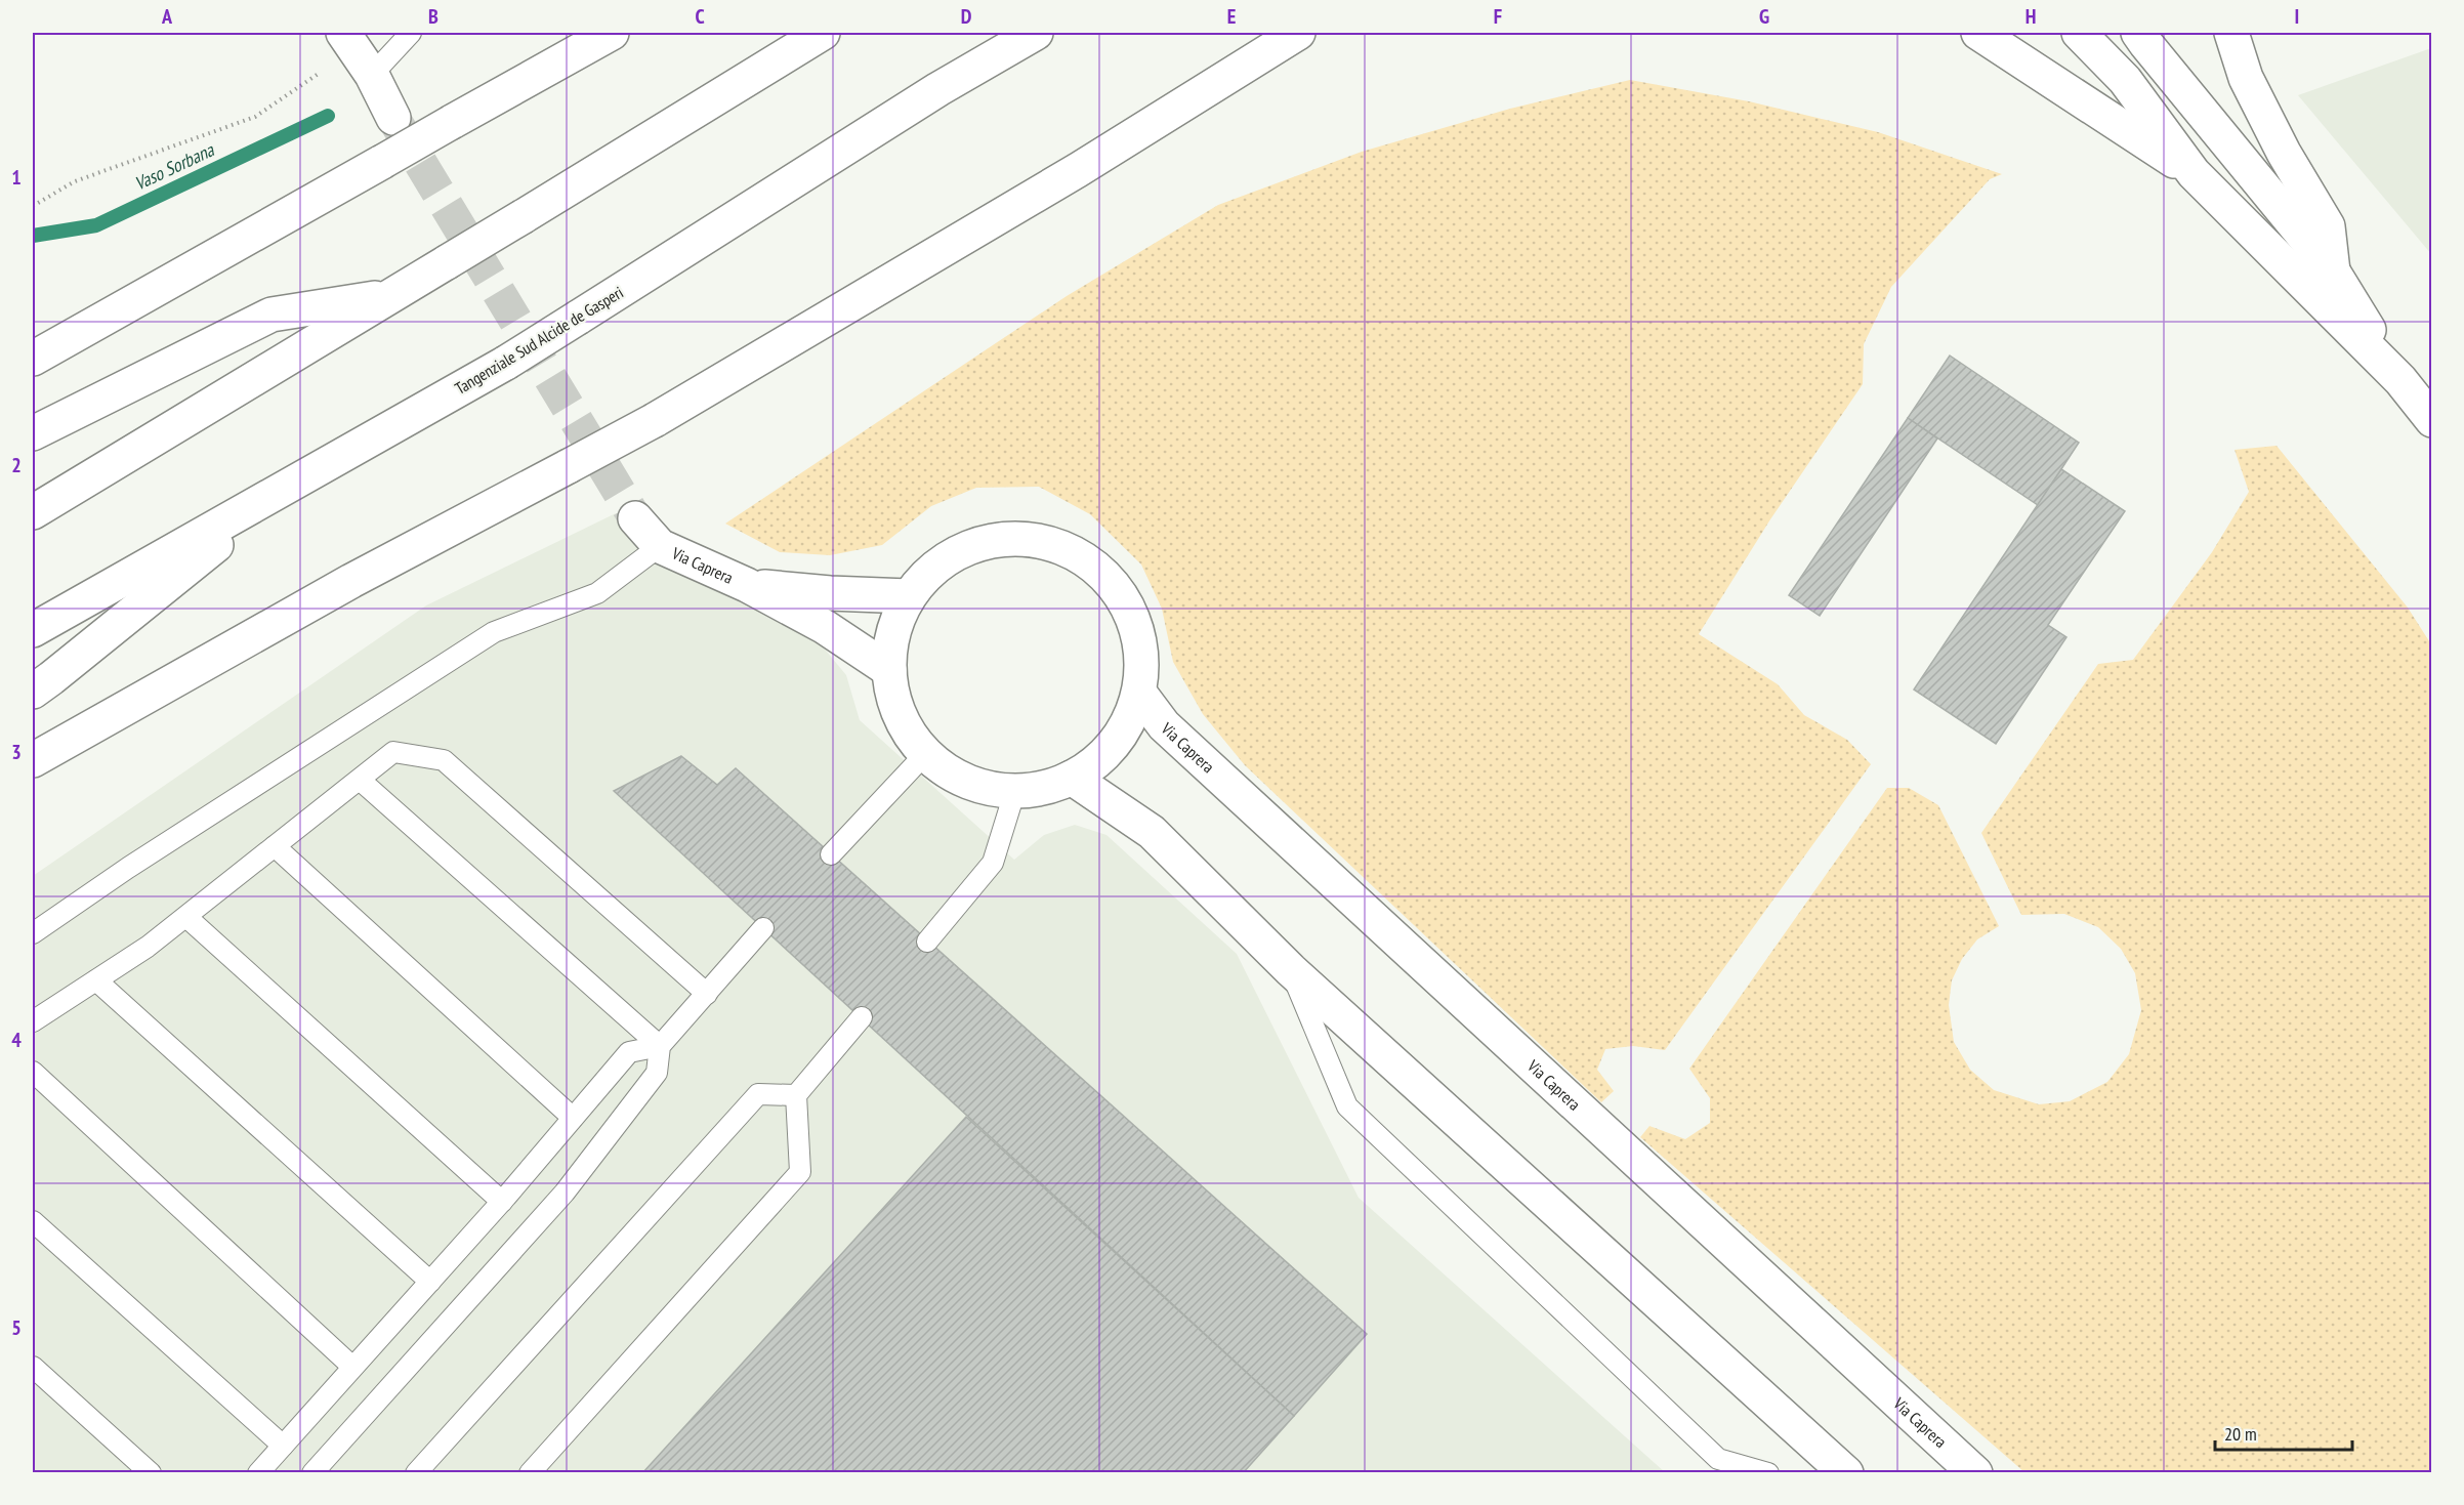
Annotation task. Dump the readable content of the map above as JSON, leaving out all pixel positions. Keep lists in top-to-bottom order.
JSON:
{
  "streets": {
    "main road": ["Tangenziale Sud Alcide de Gasperi", "Via Caprera"]
  },
  "water": ["Vaso Sorbana"],
  "scale_bar": "20 m",
  "grid": {
    "columns": [
      "A",
      "B",
      "C",
      "D",
      "E",
      "F",
      "G",
      "H",
      "I"
    ],
    "rows": [
      "1",
      "2",
      "3",
      "4",
      "5"
    ]
  }
}
